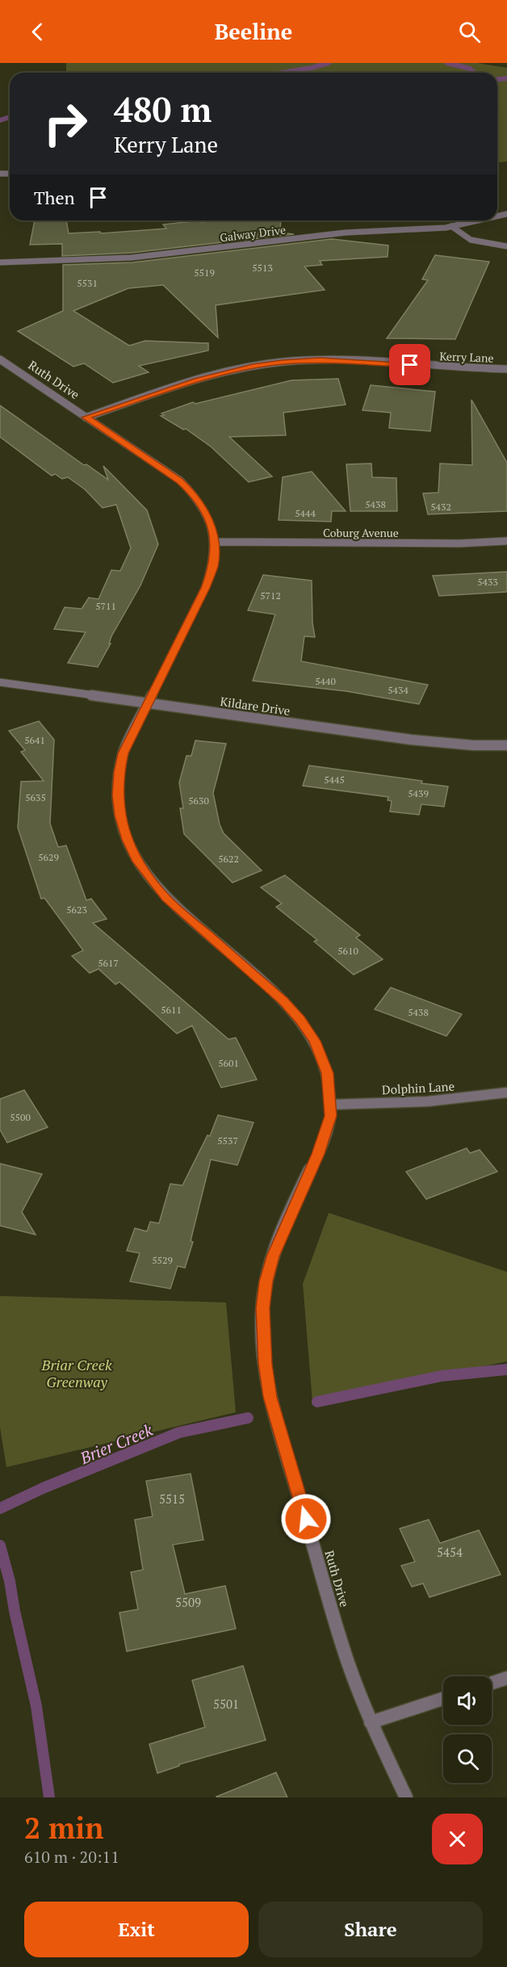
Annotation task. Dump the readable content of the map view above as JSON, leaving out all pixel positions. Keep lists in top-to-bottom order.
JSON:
{
  "streets": {
    "street": [
      "Galway Drive",
      "Kerry Lane",
      "Ruth Drive",
      "Coburg Avenue",
      "Kildare Drive",
      "Dolphin Lane"
    ]
  },
  "crossings": [
    ["Kerry Lane", "Ruth Drive"],
    ["Ruth Drive", "Coburg Avenue"],
    ["Ruth Drive", "Kildare Drive"],
    ["Ruth Drive", "Dolphin Lane"]
  ],
  "water": ["Brier Creek"],
  "parks": ["Briar Creek Greenway"],
  "house_numbers": [
    "5513",
    "5519",
    "5531",
    "5438",
    "5432",
    "5444",
    "5433",
    "5712",
    "5711",
    "5440",
    "5434",
    "5641",
    "5445",
    "5439",
    "5635",
    "5630",
    "5629",
    "5622",
    "5623",
    "5610",
    "5617",
    "5611",
    "5438",
    "5601",
    "5500",
    "5537",
    "5529",
    "5515",
    "5454",
    "5509",
    "5501"
  ],
  "page": {
    "header": "Beeline",
    "turn": ["480 m", "Kerry Lane"],
    "then": "Then",
    "heading": ["2 min", "610 m · 20:11"],
    "buttons": ["Exit", "Share"]
  }
}
